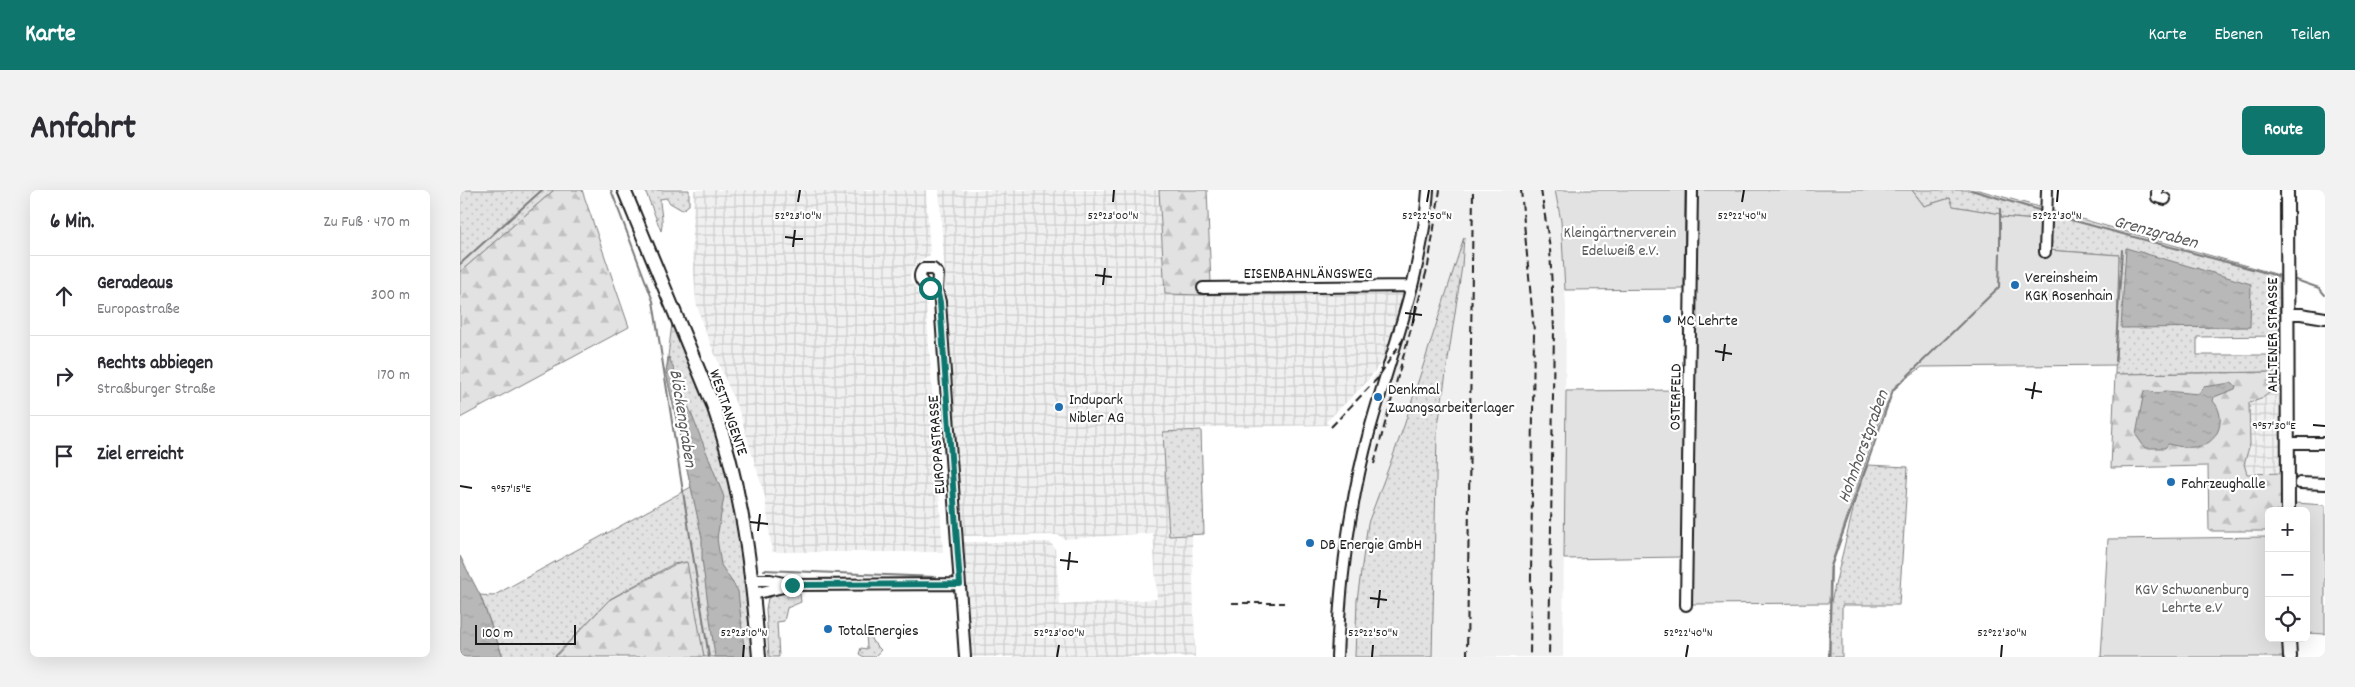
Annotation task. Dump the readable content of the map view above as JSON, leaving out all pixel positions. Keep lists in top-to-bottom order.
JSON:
{
  "streets": {
    "main road": ["AHLTENER STRASSE", "WESTTANGENTE"],
    "street": ["EISENBAHNLÄNGSWEG", "OSTERFELD", "EUROPASTRASSE"]
  },
  "water": ["Grenzgraben", "Blöckengraben", "Hohnhorstgraben"],
  "parks": ["Kleingärtnerverein Edelweiß e.V.", "KGV Schwanenburg Lehrte e.V"],
  "places": [
    "Vereinsheim KGK Rosenhain",
    "MC Lehrte",
    "Denkmal Zwangsarbeiterlager",
    "Indupark Nibler AG",
    "Fahrzeughalle",
    "DB Energie GmbH",
    "TotalEnergies"
  ],
  "scale_bar": "100 m",
  "page": {
    "header": "Karte",
    "nav": ["Karte", "Ebenen", "Teilen"],
    "title": "Anfahrt",
    "buttons": "Route",
    "heading": ["6 Min.", "Zu Fuß · 470 m"],
    "list": [
      ["Geradeaus", "Europastraße", "300 m"],
      ["Rechts abbiegen", "Straßburger Straße", "170 m"],
      "Ziel erreicht"
    ],
    "map_buttons": ["+", "−"],
    "scale": "100 m"
  },
  "coordinates": [
    "52°23'10\"N",
    "52°23'00\"N",
    "52°22'50\"N",
    "52°22'40\"N",
    "52°22'30\"N",
    "9°57'30\"E",
    "9°57'15\"E"
  ]
}
